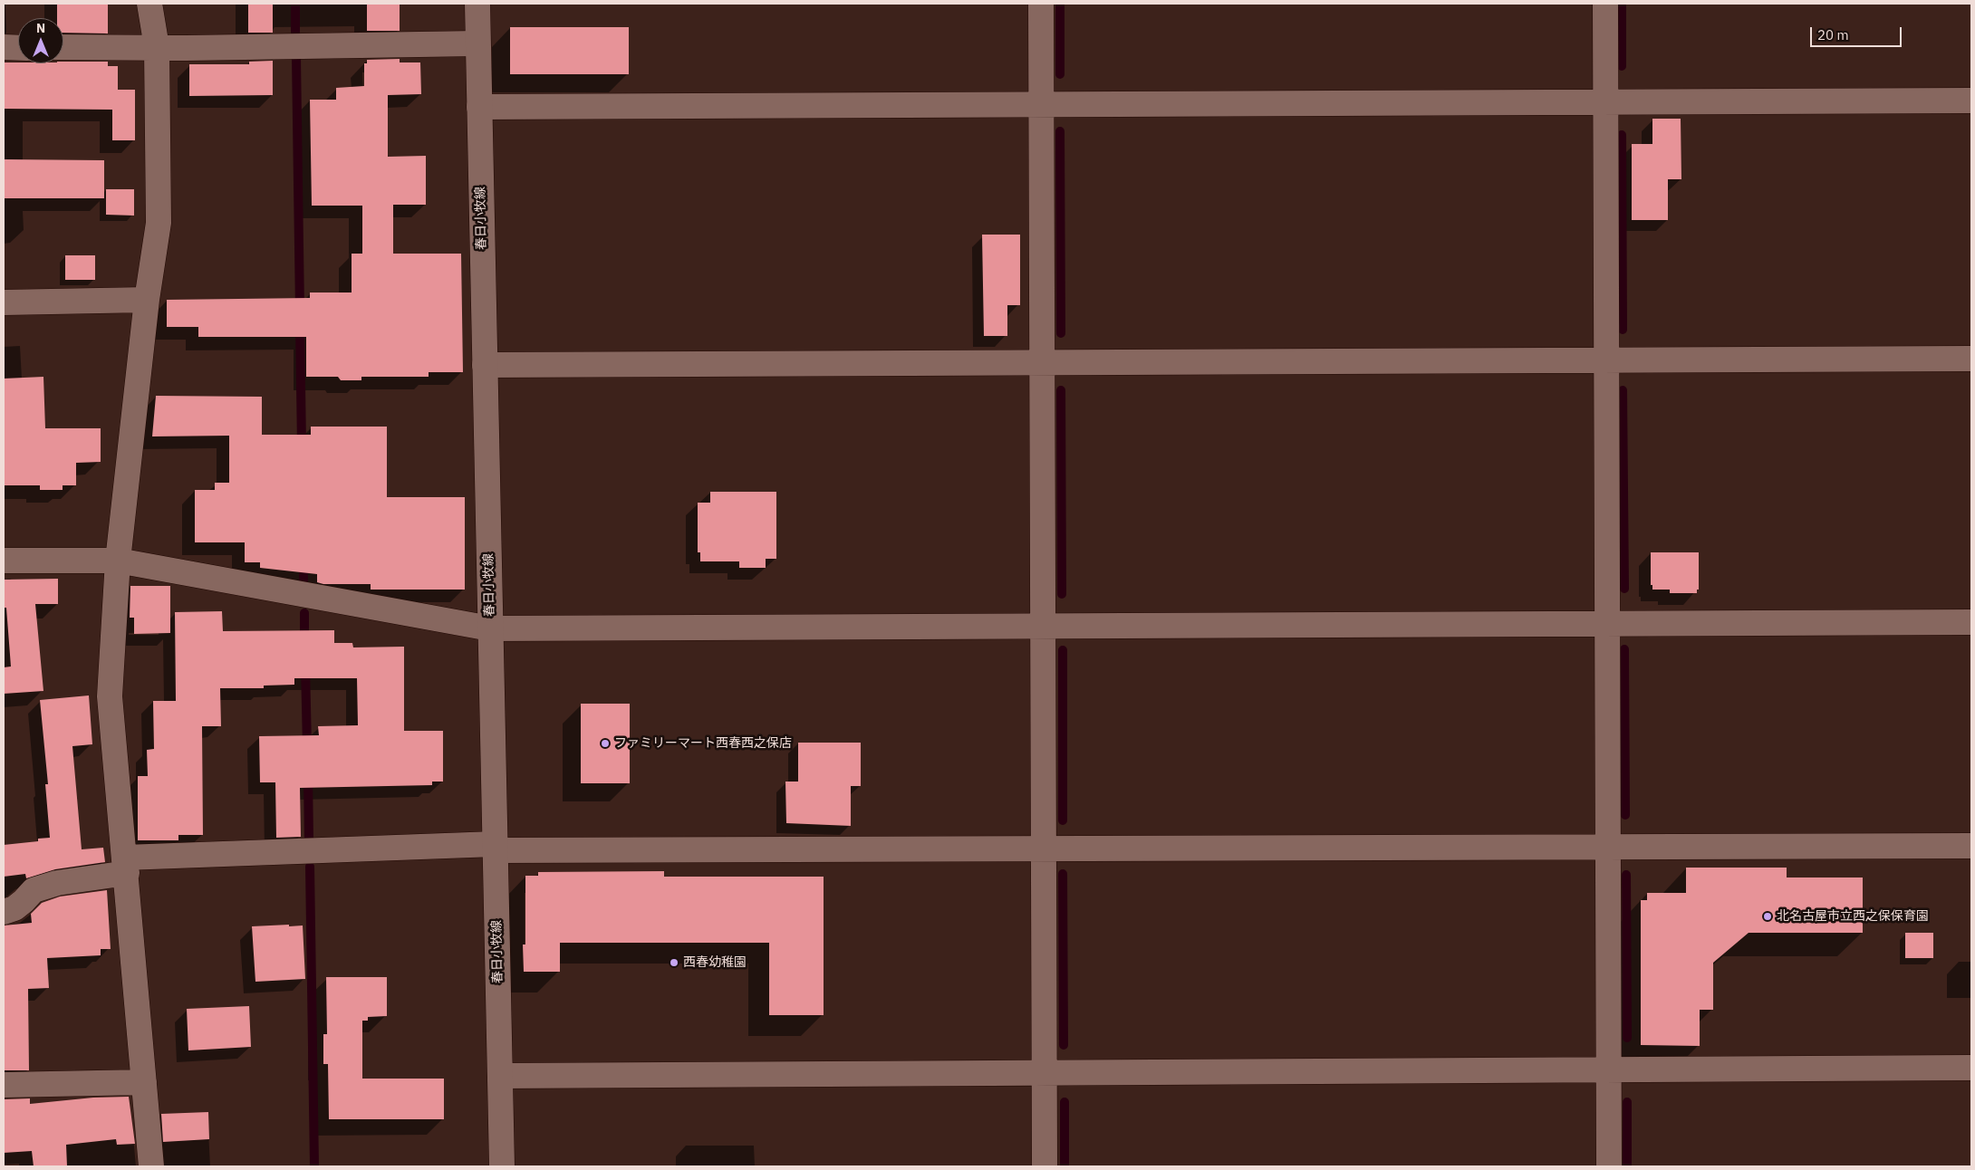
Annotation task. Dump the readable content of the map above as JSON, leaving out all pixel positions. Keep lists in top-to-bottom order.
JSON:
{
  "streets": {
    "street": ["春日小牧線"]
  },
  "places": ["ファミリーマート西春西之保店", "北名古屋市立西之保保育園", "西春幼稚園"],
  "scale_bar": "20 m",
  "north": "top"
}
